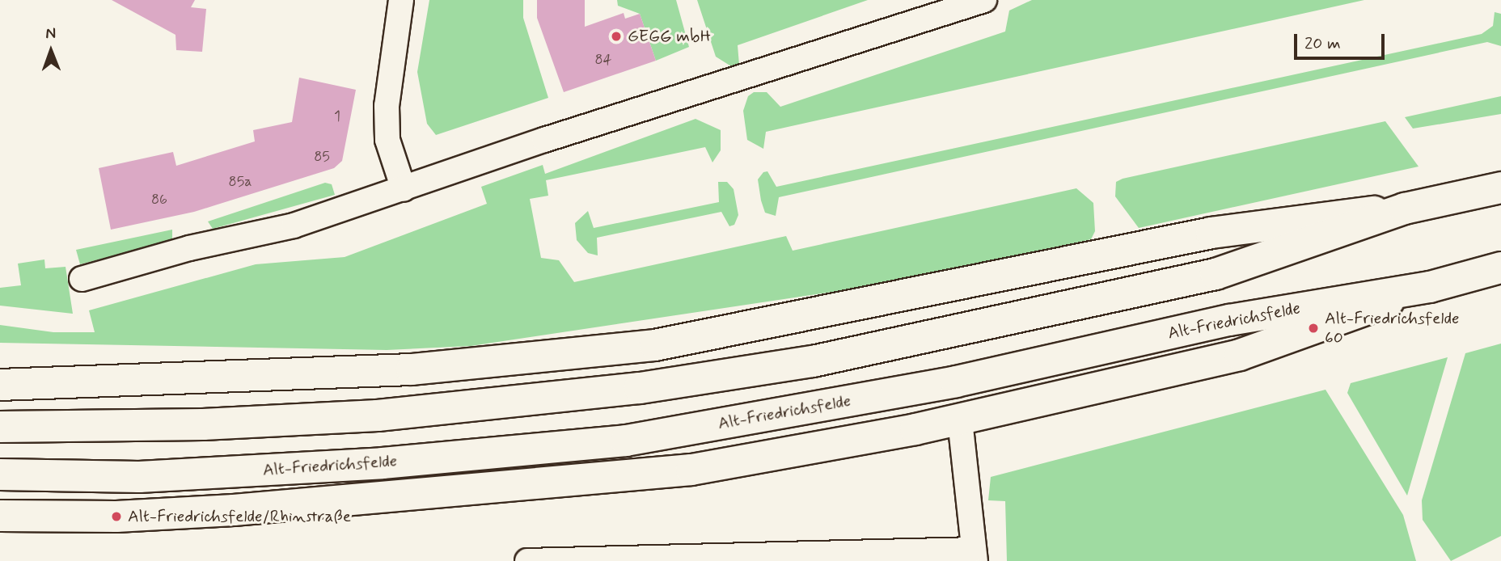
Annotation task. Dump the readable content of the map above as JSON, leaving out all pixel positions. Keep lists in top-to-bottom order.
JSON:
{
  "streets": {
    "main road": ["Alt-Friedrichsfelde"]
  },
  "places": ["GEGG mbH", "Alt-Friedrichsfelde 60", "Alt-Friedrichsfelde/Rhinstraße"],
  "house_numbers": [
    "84",
    "1",
    "85",
    "85a",
    "86"
  ],
  "scale_bar": "20 m",
  "north": "top"
}
